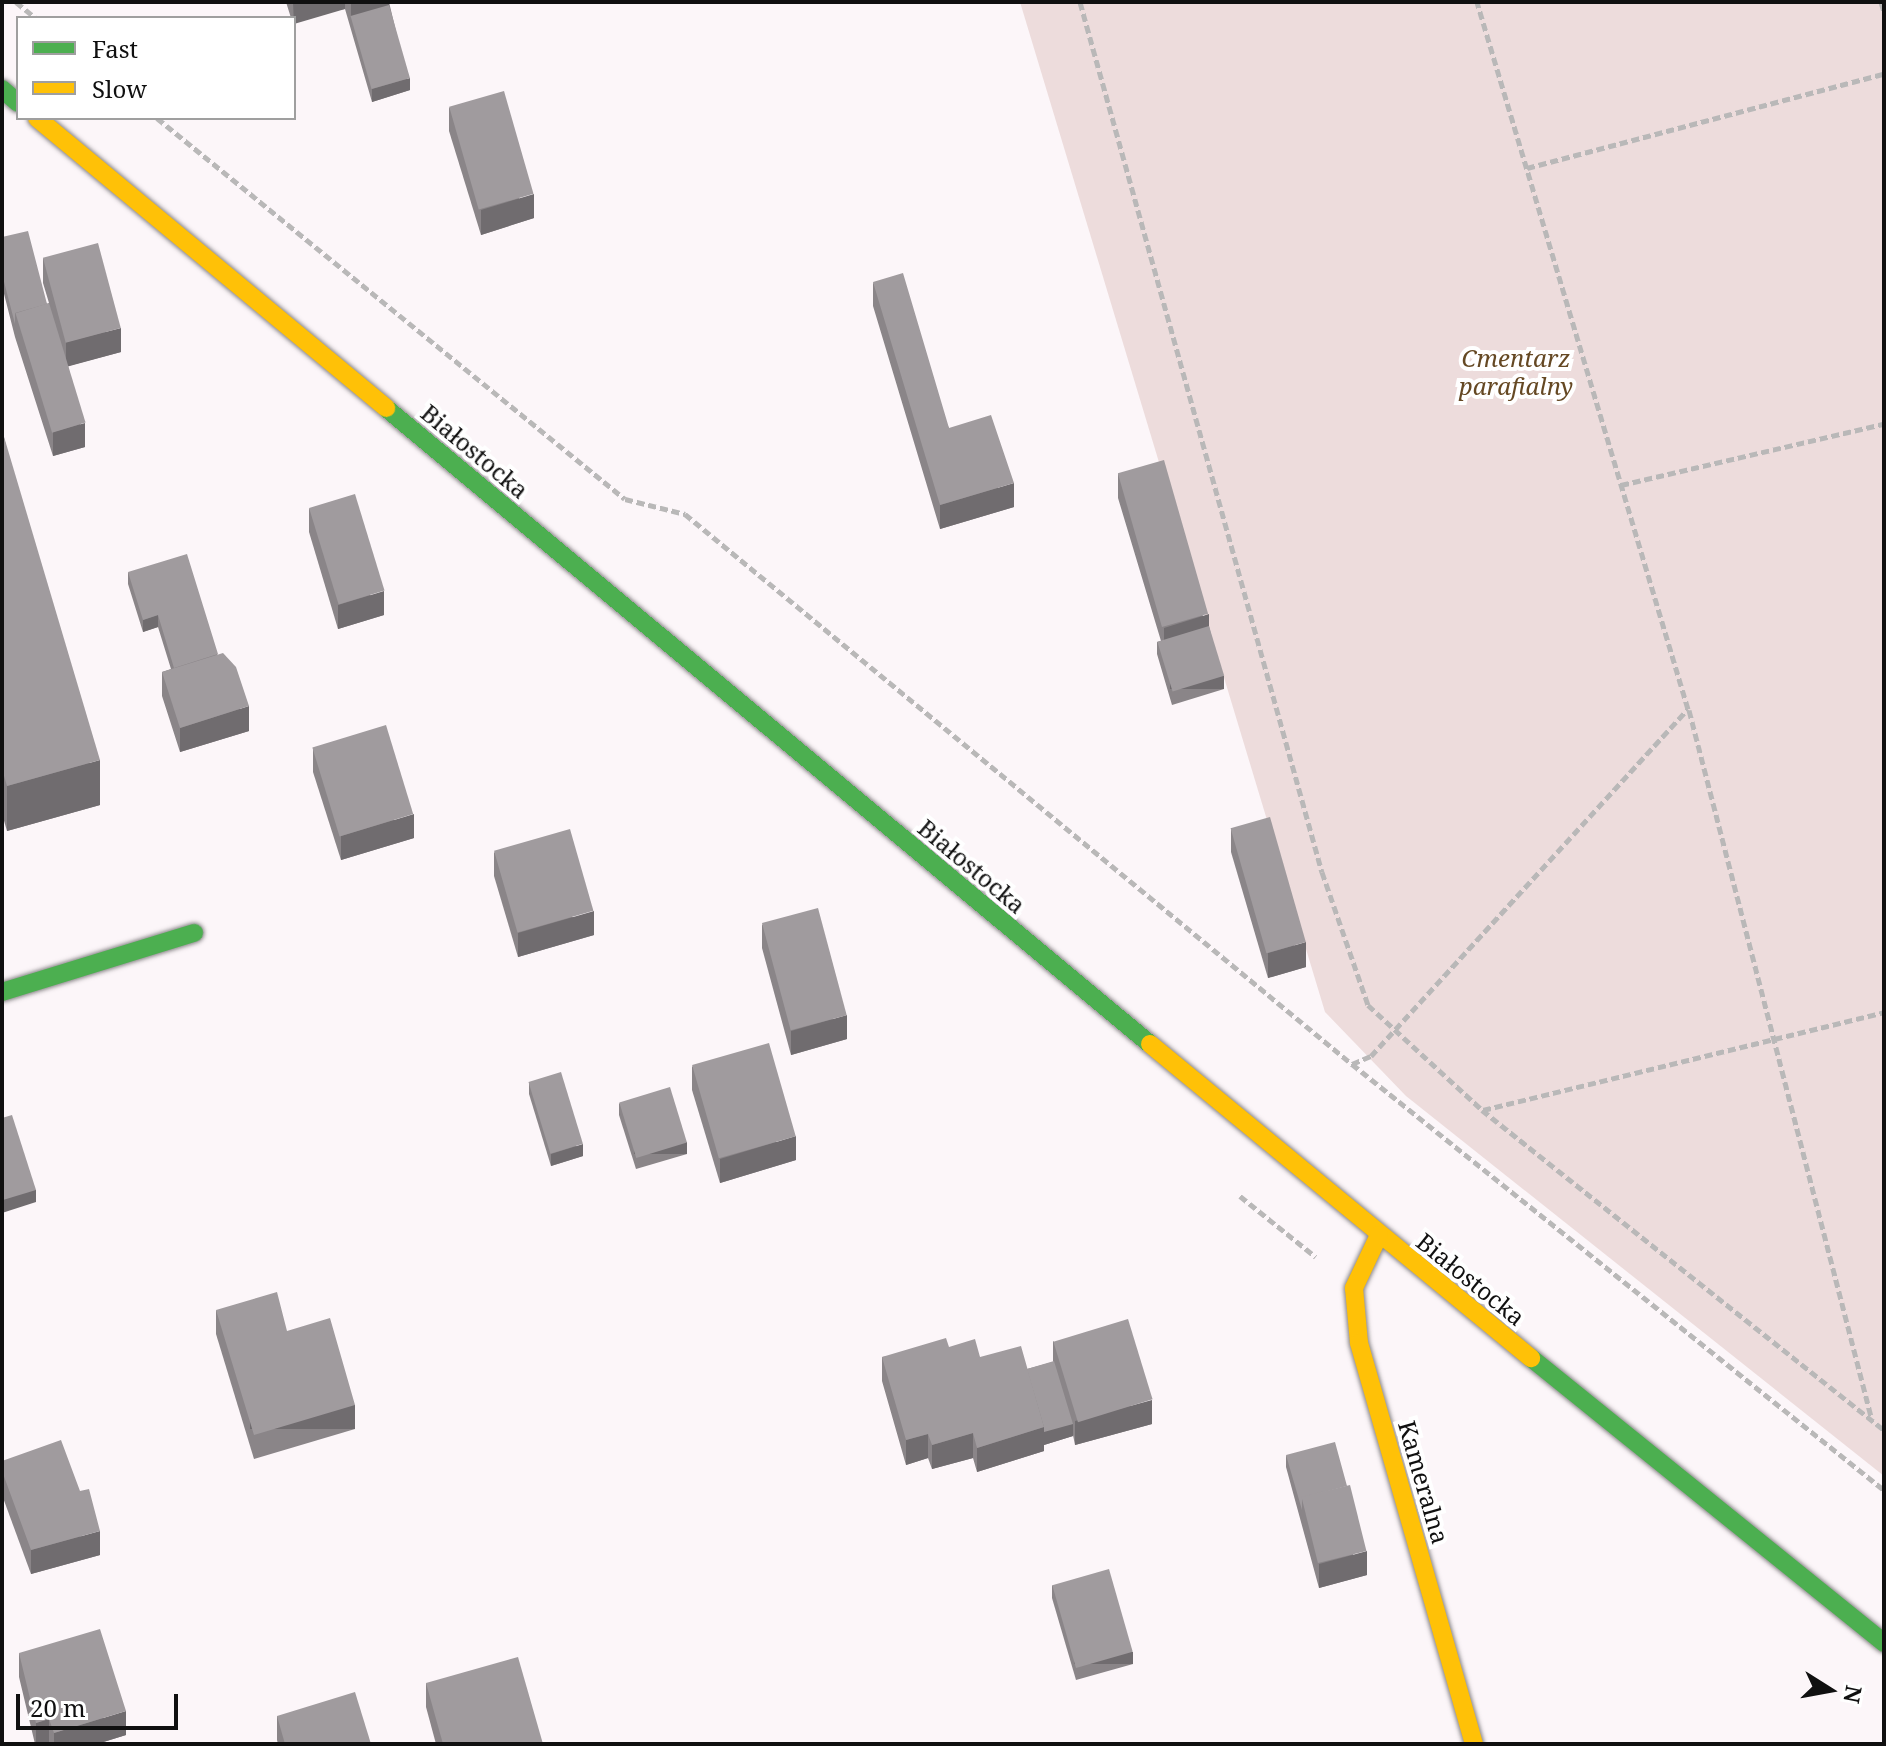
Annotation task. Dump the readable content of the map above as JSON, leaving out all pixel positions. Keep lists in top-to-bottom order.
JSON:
{
  "streets": {
    "street": ["Białostocka", "Kameralna"]
  },
  "parks": ["Cmentarz parafialny"],
  "legend": ["Fast", "Slow"],
  "scale_bar": "20 m",
  "north": "right"
}
